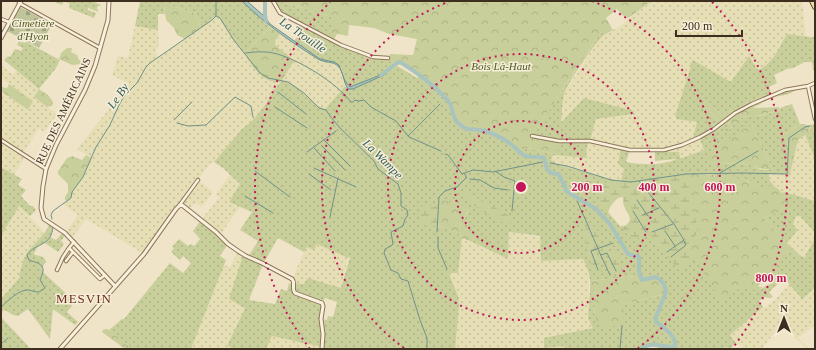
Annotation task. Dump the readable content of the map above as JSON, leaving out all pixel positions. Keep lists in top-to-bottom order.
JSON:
{
  "streets": {
    "street": ["RUE DES AMÉRICAINS"]
  },
  "districts": ["MESVIN"],
  "water": ["La Trouille", "Le By", "La Wampe"],
  "parks": ["Cimetière d'Hyon", "Bois Là-Haut"],
  "scale_bar": "200 m",
  "north": "top",
  "rings": [
    "200 m",
    "400 m",
    "600 m",
    "800 m"
  ]
}
